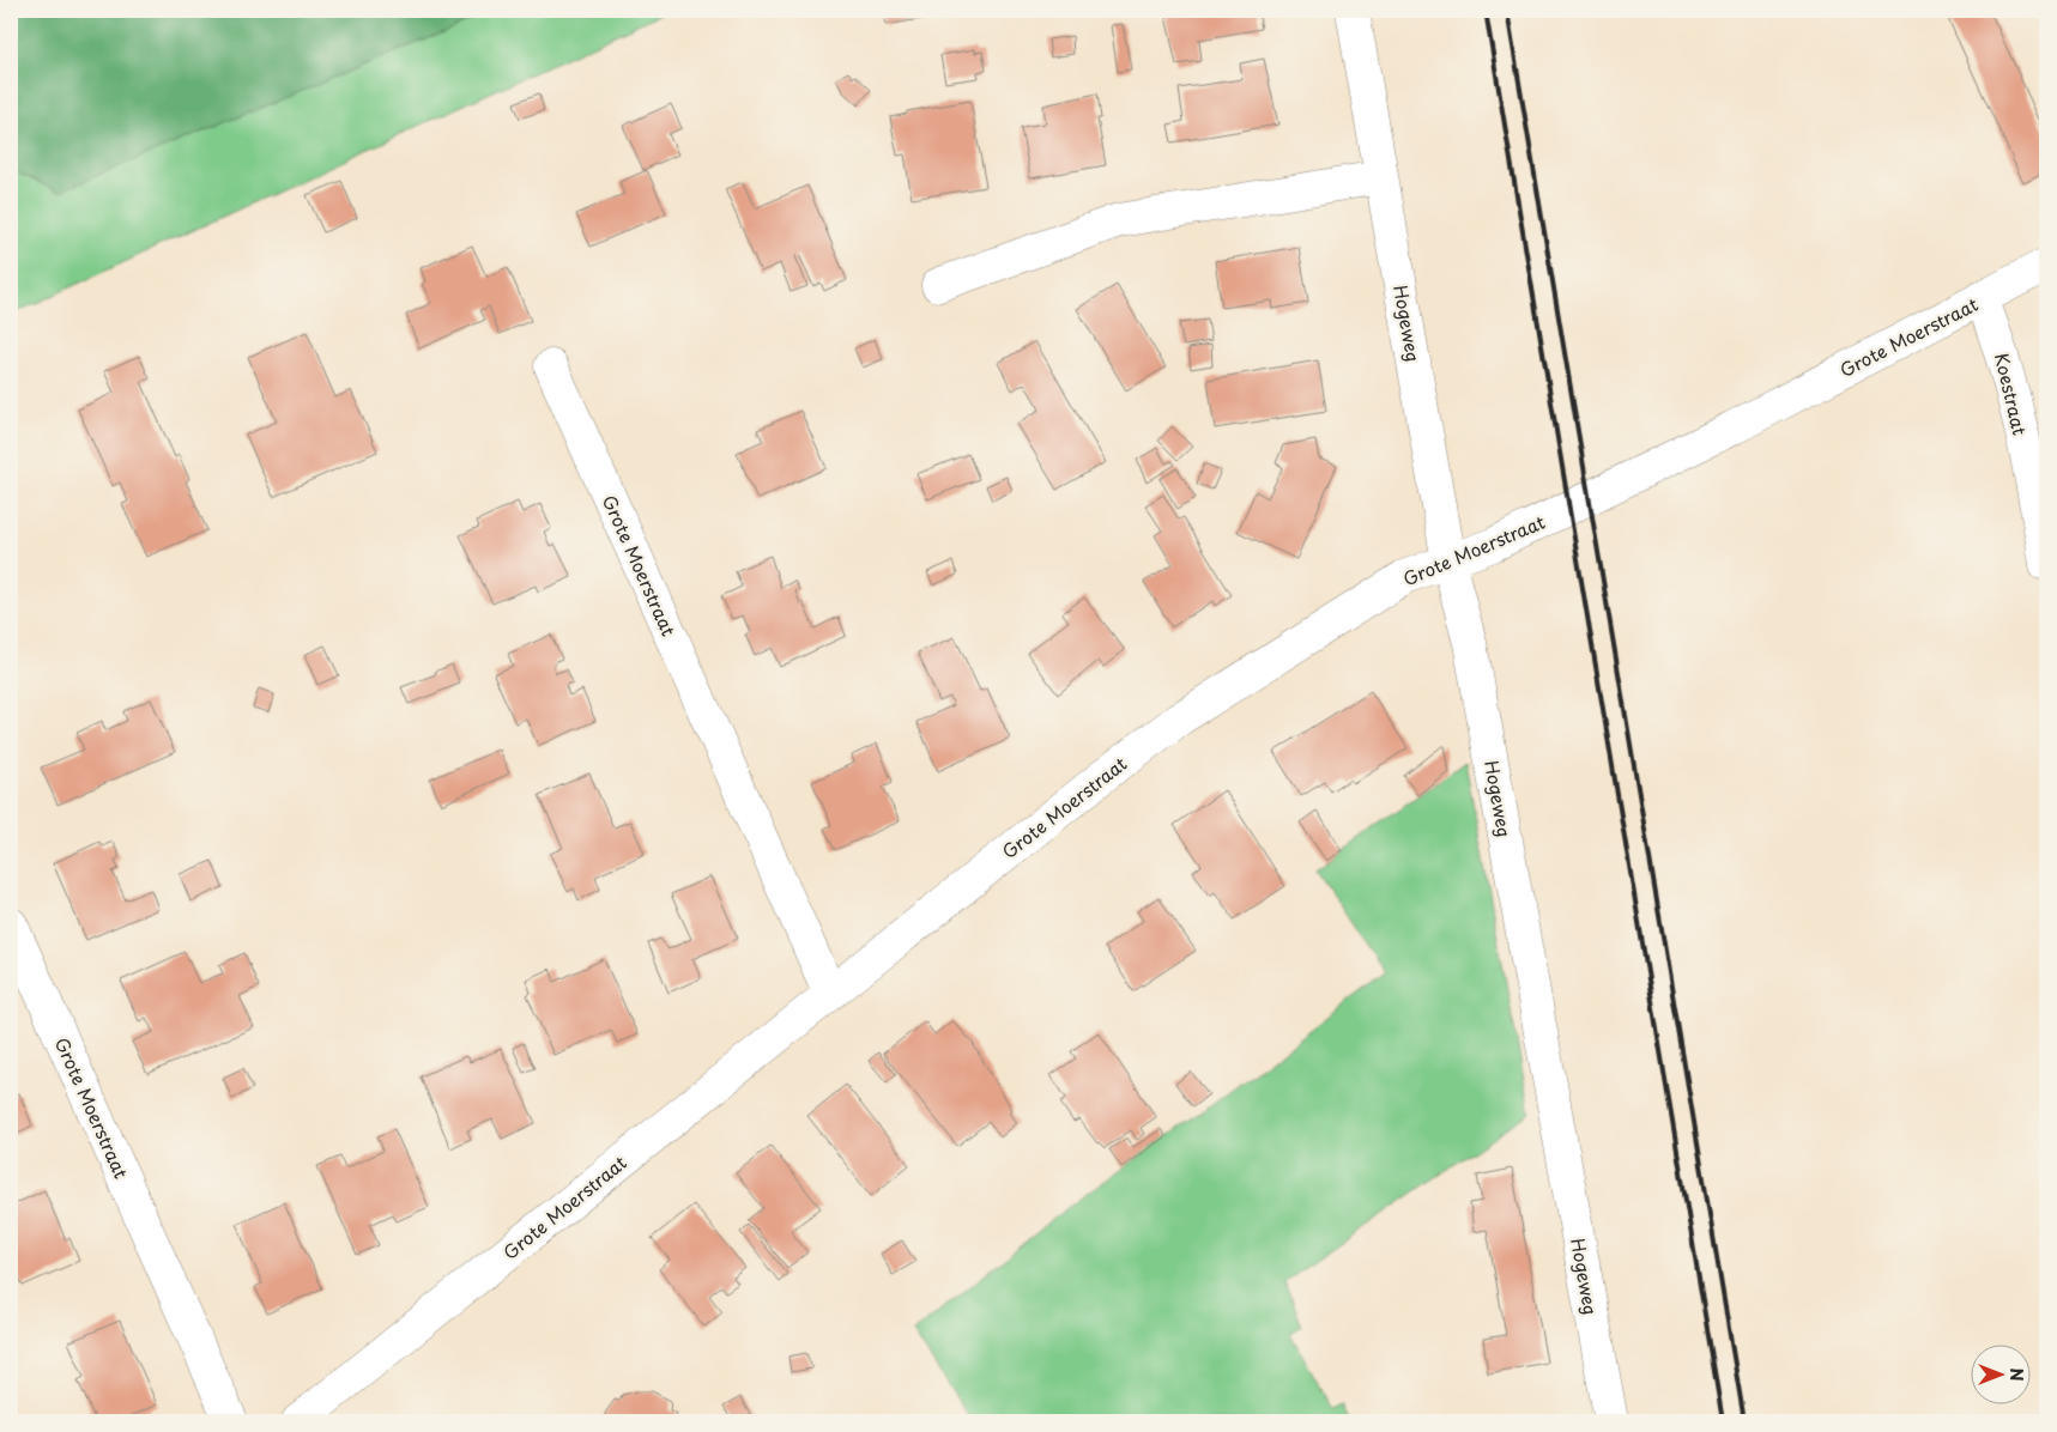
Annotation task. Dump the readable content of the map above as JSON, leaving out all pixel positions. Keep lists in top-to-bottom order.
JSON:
{
  "streets": {
    "street": ["Hogeweg", "Grote Moerstraat", "Koestraat"]
  },
  "crossings": [
    ["Hogeweg", "Grote Moerstraat"],
    ["Grote Moerstraat", "Koestraat"]
  ],
  "north": "right"
}
